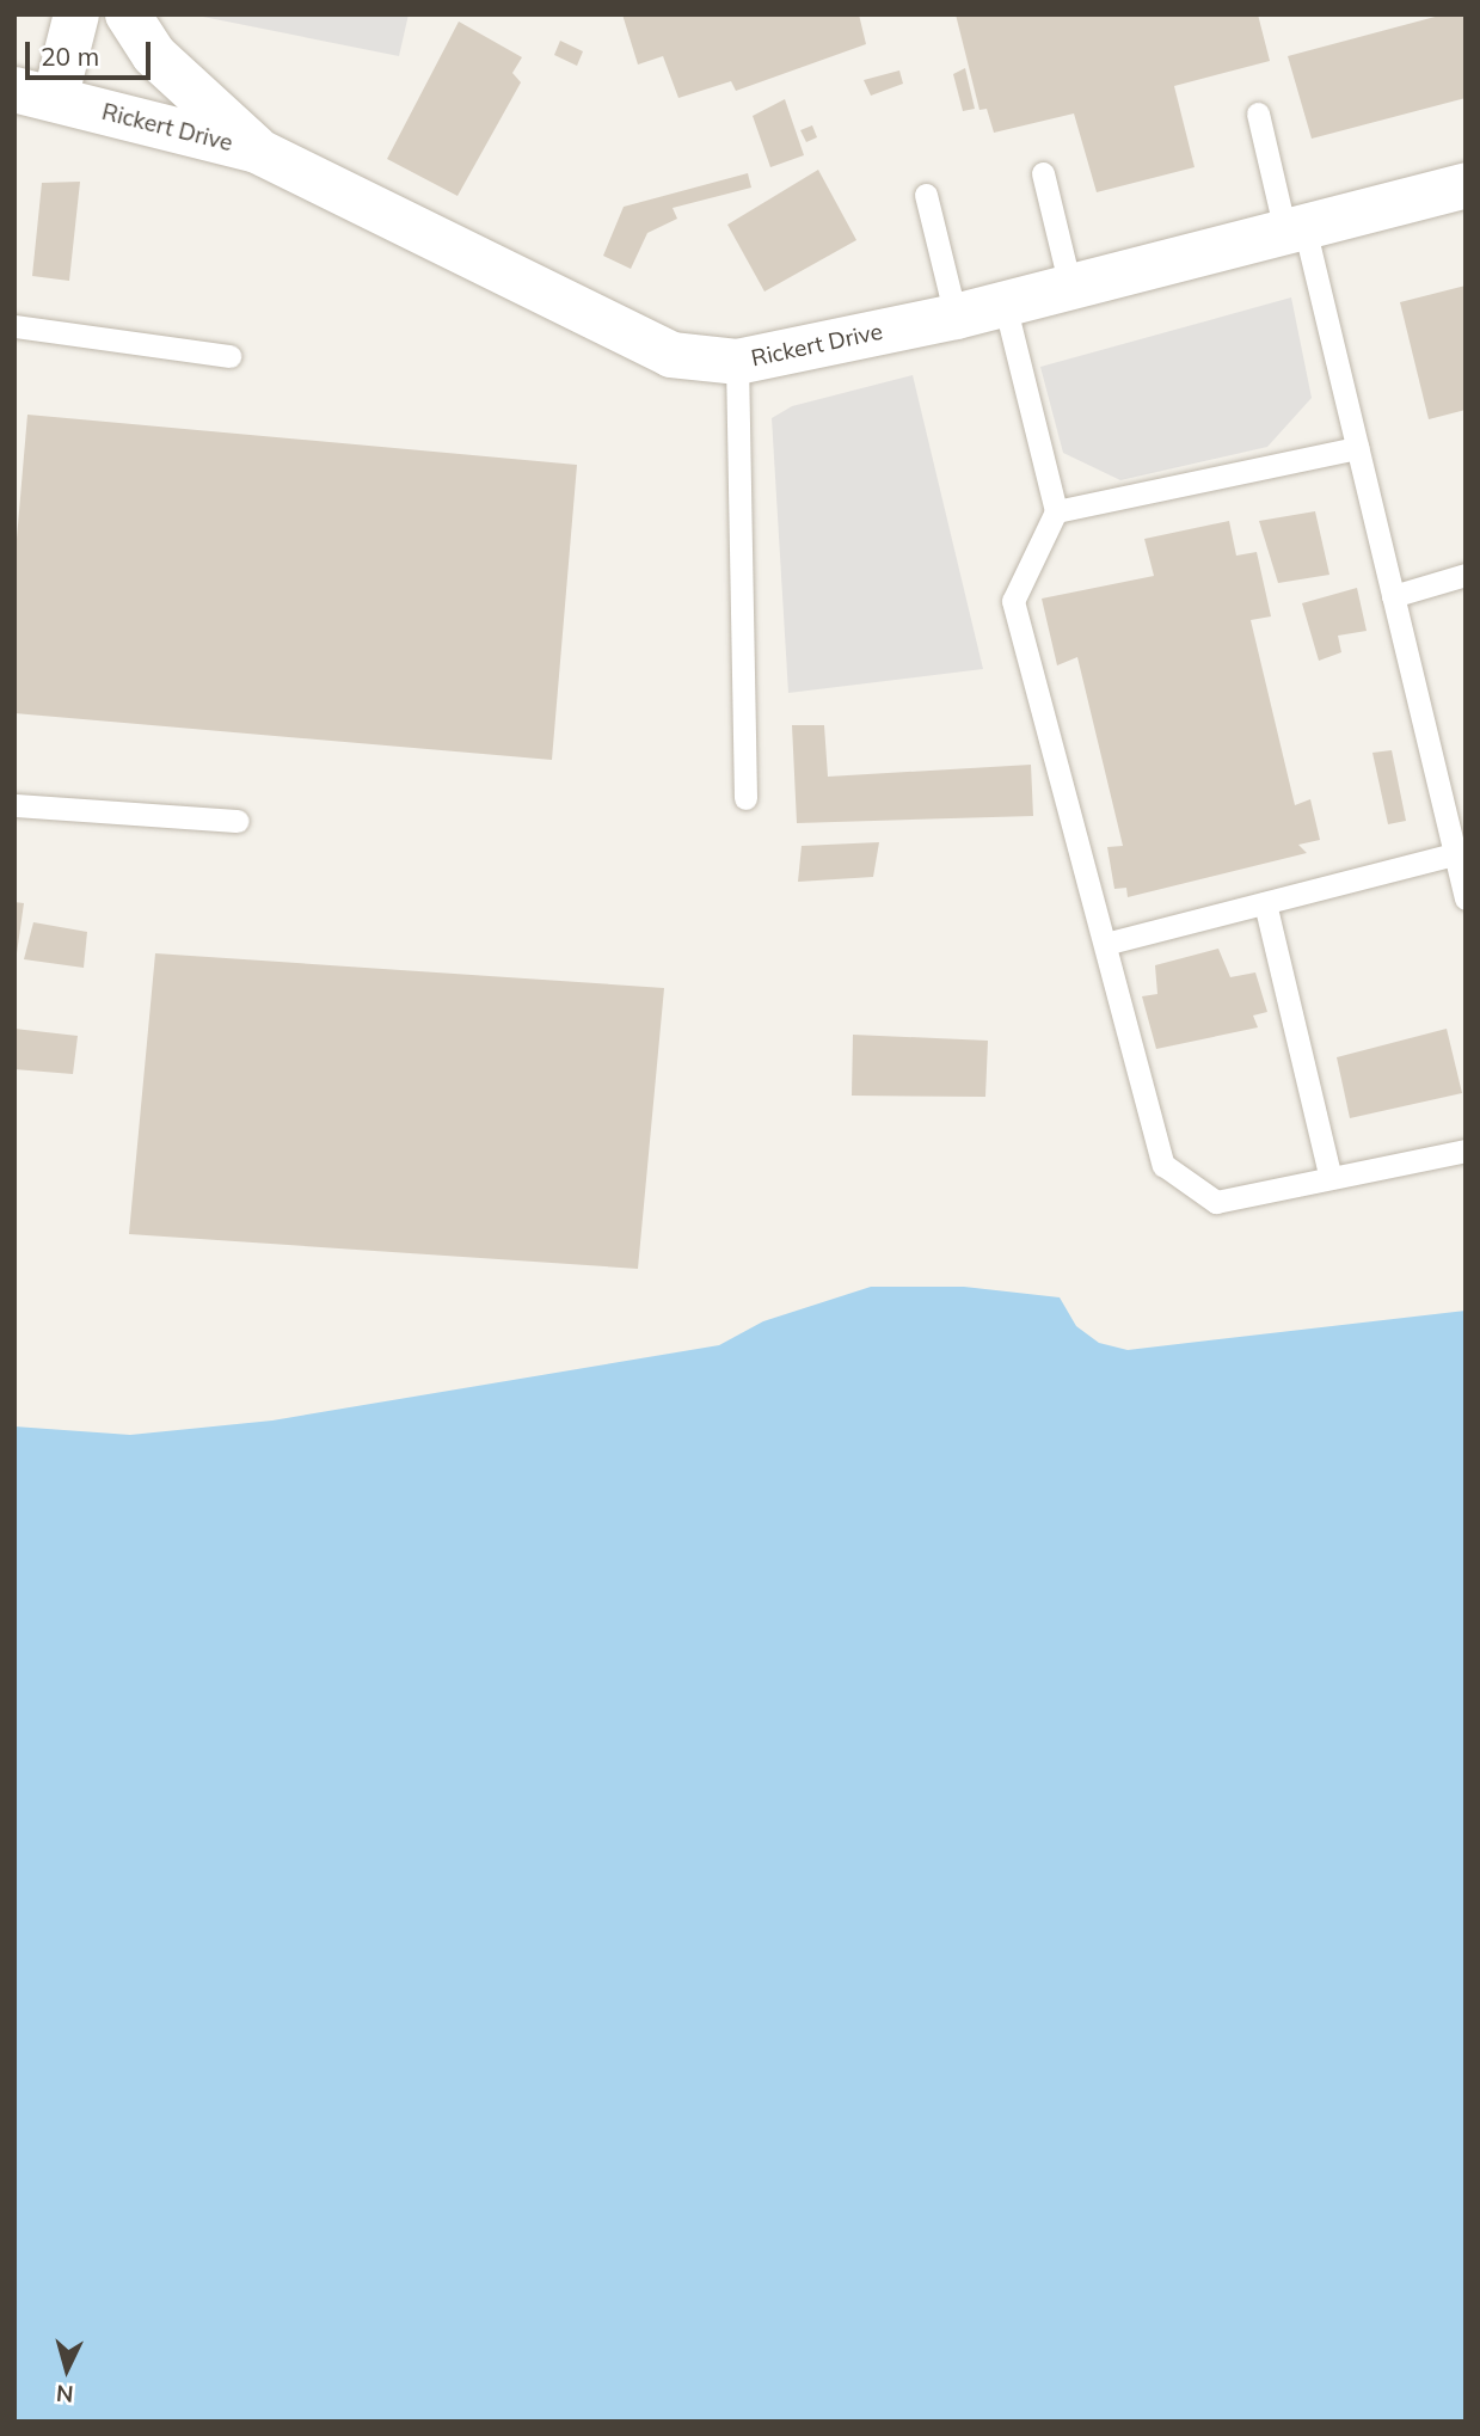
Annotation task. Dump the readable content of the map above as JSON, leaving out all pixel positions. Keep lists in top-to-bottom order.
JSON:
{
  "streets": {
    "street": ["Rickert Drive"]
  },
  "scale_bar": "20 m",
  "north": "bottom"
}
